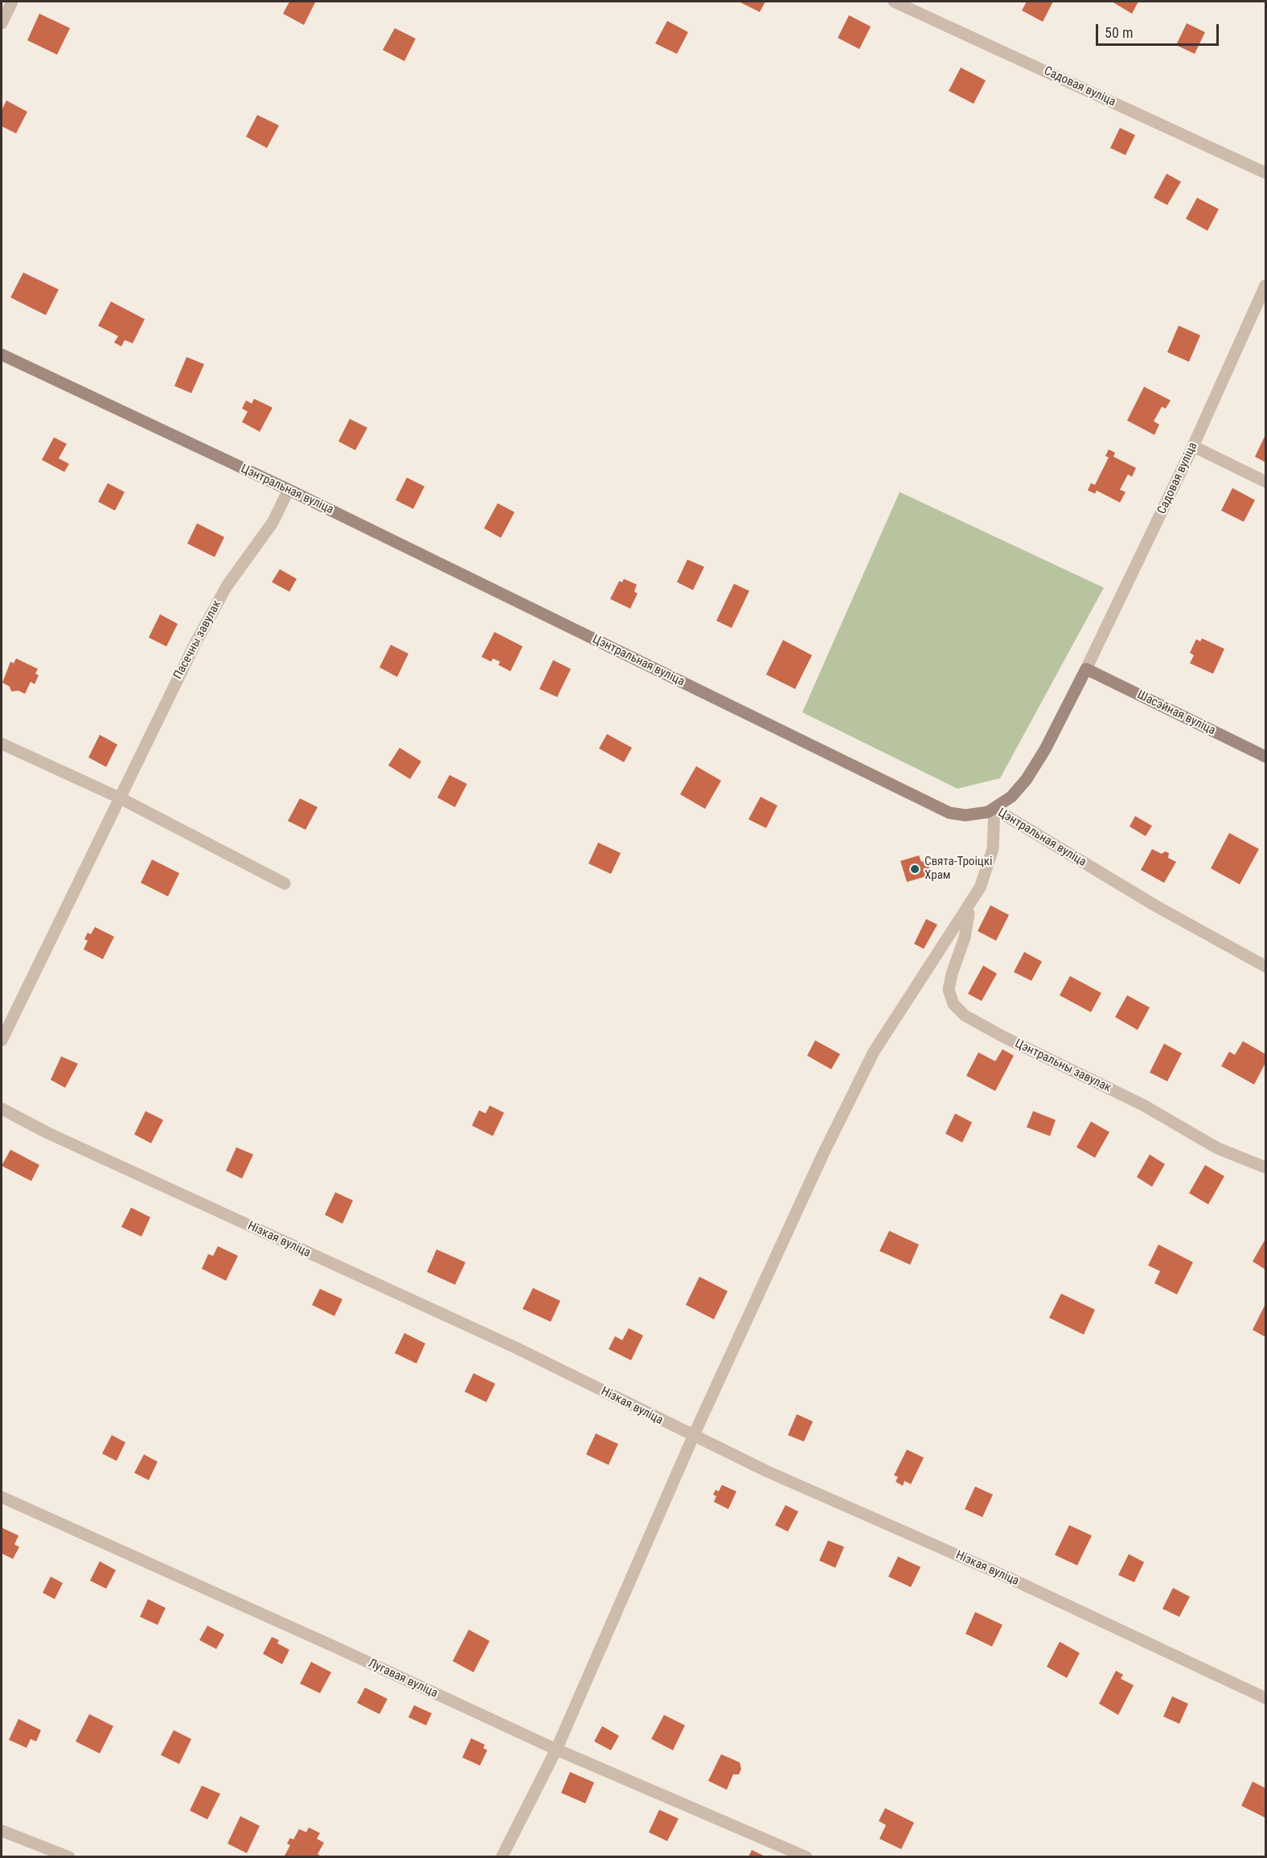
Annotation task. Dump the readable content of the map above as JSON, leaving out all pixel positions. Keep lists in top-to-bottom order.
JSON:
{
  "streets": {
    "main road": ["Цэнтральная вуліца", "Шасэйная вуліца"],
    "street": [
      "Садовая вуліца",
      "Пасечны завулак",
      "Цэнтральны завулак",
      "Нізкая вуліца",
      "Лугавая вуліца"
    ]
  },
  "crossings": [
    ["Садовая вуліца", "Шасэйная вуліца"],
    ["Цэнтральная вуліца", "Пасечны завулак"]
  ],
  "places": ["Свята-Троіцкі Храм"],
  "scale_bar": "50 m"
}
